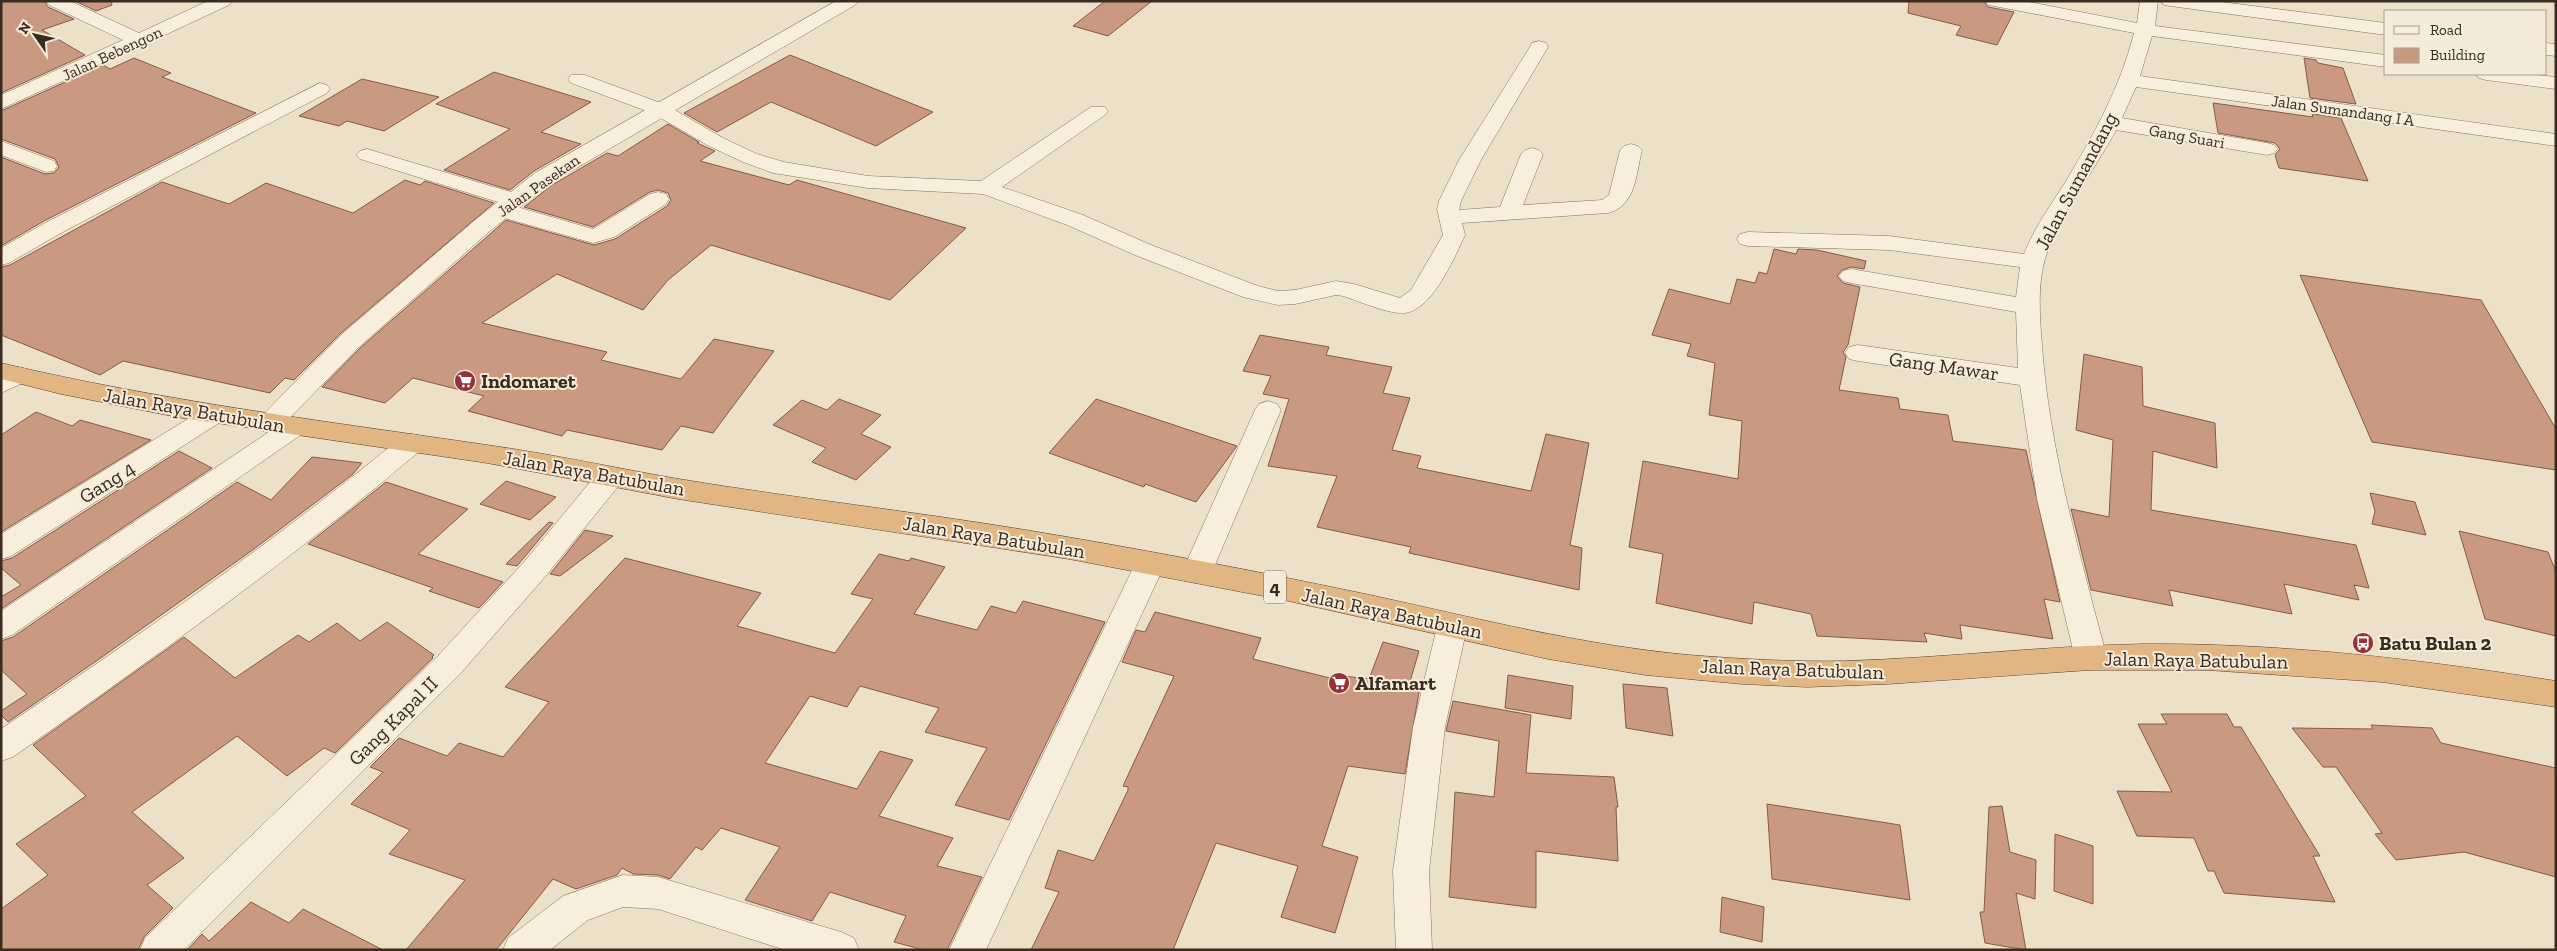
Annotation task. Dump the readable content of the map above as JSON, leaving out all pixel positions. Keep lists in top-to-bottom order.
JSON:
{
  "streets": {
    "highway": ["Jalan Raya Batubulan", "4"],
    "street": [
      "Jalan Bebengon",
      "Jalan Sumandang I A",
      "Gang Suari",
      "Jalan Sumandang",
      "Jalan Pasekan",
      "Gang Mawar",
      "Gang 4",
      "Gang Kapal II"
    ]
  },
  "crossings": [
    ["Jalan Sumandang I A", "Jalan Sumandang"],
    ["Gang Suari", "Jalan Sumandang"],
    ["Jalan Sumandang", "Gang Mawar"],
    ["Jalan Sumandang", "Jalan Raya Batubulan"],
    ["Jalan Pasekan", "Jalan Raya Batubulan"],
    ["Jalan Raya Batubulan", "Gang 4"],
    ["Jalan Raya Batubulan", "Gang Kapal II"]
  ],
  "places": {
    "supermarket": ["Indomaret", "Alfamart"],
    "bus stop": ["Batu Bulan 2"]
  },
  "legend": ["Road", "Building"],
  "north": "top left"
}
